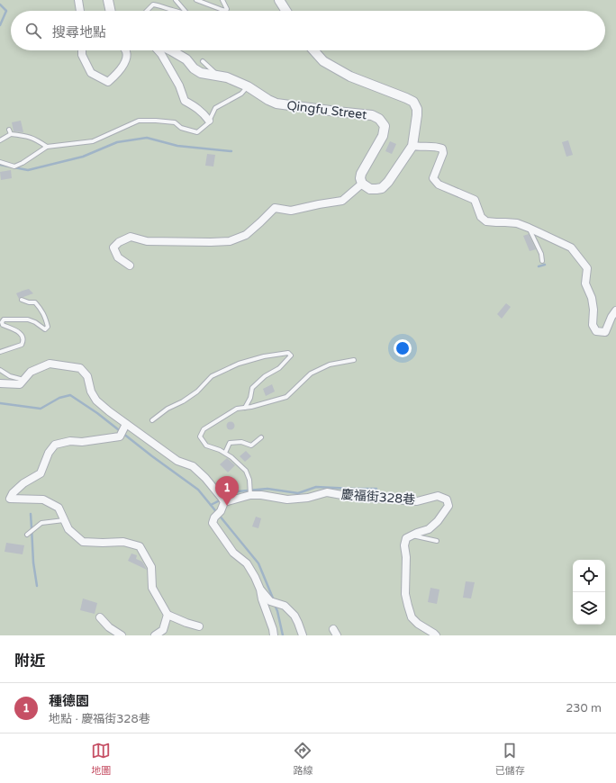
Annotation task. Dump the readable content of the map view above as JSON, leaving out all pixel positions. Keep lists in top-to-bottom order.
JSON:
{
  "streets": {
    "street": ["Qingfu Street", "慶福街328巷"]
  },
  "page": {
    "search": "搜尋地點",
    "pins": "1",
    "heading": "附近",
    "list": [
      {
        "mark": "1",
        "name": "種德園",
        "note": "地點 · 慶福街328巷",
        "value": "230 m"
      }
    ],
    "nav": ["地圖", "路線", "已儲存"]
  }
}
